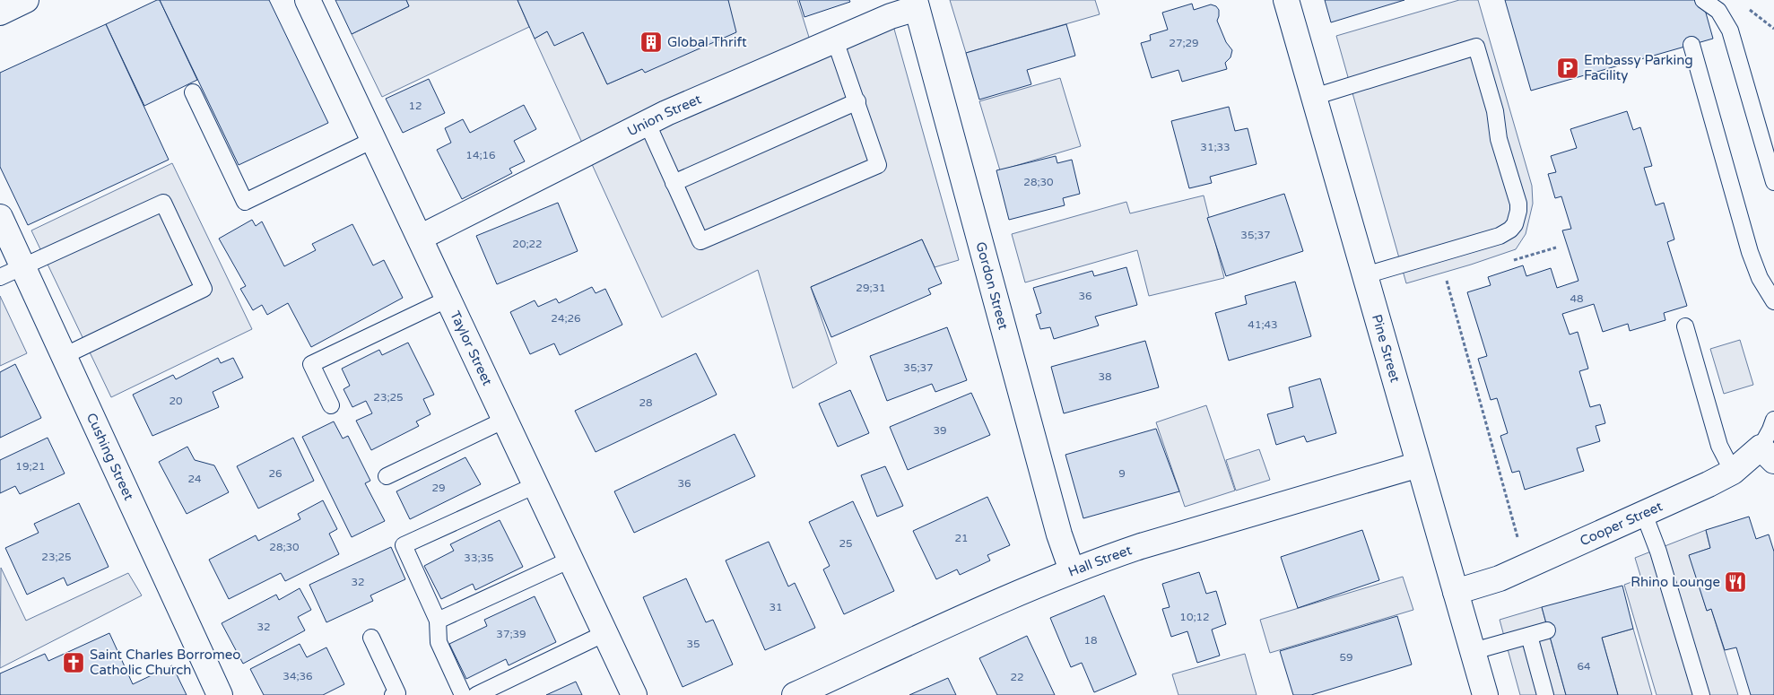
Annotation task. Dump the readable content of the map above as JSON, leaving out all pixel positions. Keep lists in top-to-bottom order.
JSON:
{
  "streets": {
    "street": [
      "Union Street",
      "Gordon Street",
      "Pine Street",
      "Taylor Street",
      "Cushing Street",
      "Cooper Street",
      "Hall Street"
    ]
  },
  "crossings": [
    ["Union Street", "Gordon Street"],
    ["Union Street", "Taylor Street"],
    ["Gordon Street", "Hall Street"],
    ["Pine Street", "Cooper Street"],
    ["Pine Street", "Hall Street"]
  ],
  "places": {
    "building": ["Global Thrift"],
    "parking": ["Embassy Parking Facility"],
    "restaurant": ["Rhino Lounge"],
    "church": ["Saint Charles Borromeo Catholic Church"]
  },
  "house_numbers": [
    "27;29",
    "12",
    "31;33",
    "14;16",
    "28;30",
    "35;37",
    "20;22",
    "29;31",
    "36",
    "48",
    "24;26",
    "41;43",
    "35;37",
    "38",
    "23;25",
    "20",
    "28",
    "39",
    "19;21",
    "26",
    "9",
    "24",
    "36",
    "29",
    "21",
    "25",
    "28;30",
    "23;25",
    "33;35",
    "32",
    "31",
    "10;12",
    "32",
    "37;39",
    "18",
    "35",
    "59",
    "64",
    "34;36",
    "22"
  ]
}
